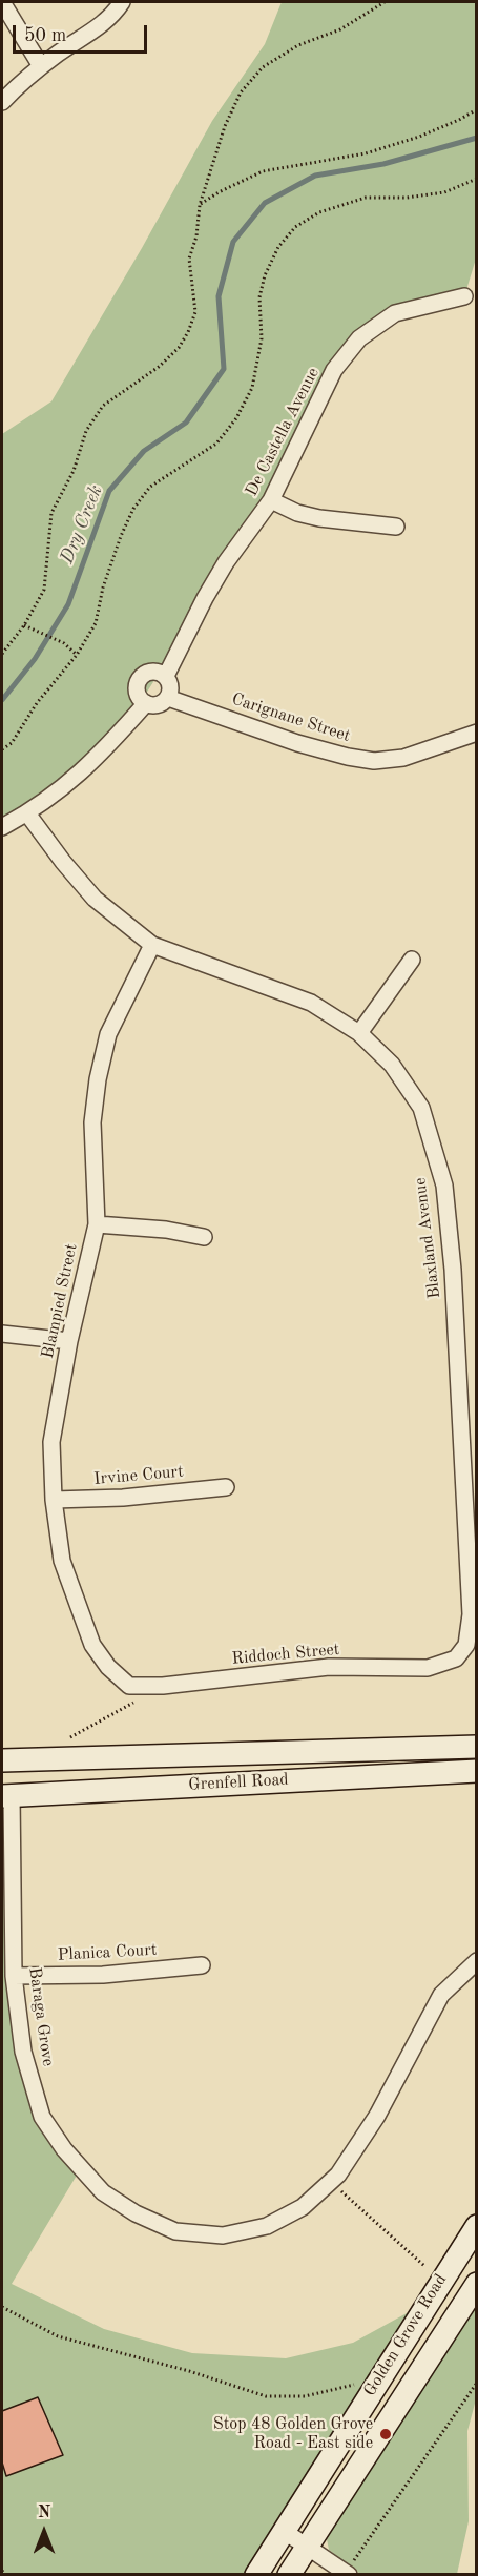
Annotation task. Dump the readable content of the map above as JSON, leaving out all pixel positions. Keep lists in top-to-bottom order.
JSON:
{
  "streets": {
    "main road": ["Grenfell Road", "Golden Grove Road"],
    "street": [
      "De Castella Avenue",
      "Carignane Street",
      "Blaxland Avenue",
      "Blampied Street",
      "Irvine Court",
      "Riddoch Street",
      "Planica Court",
      "Baraga Grove"
    ]
  },
  "crossings": [
    ["De Castella Avenue", "Carignane Street"],
    ["Blaxland Avenue", "Blampied Street"],
    ["Blaxland Avenue", "Riddoch Street"],
    ["Blampied Street", "Irvine Court"],
    ["Blampied Street", "Riddoch Street"],
    ["Grenfell Road", "Baraga Grove"],
    ["Planica Court", "Baraga Grove"]
  ],
  "water": ["Dry Creek"],
  "places": ["Stop 48 Golden Grove Road - East side"],
  "scale_bar": "50 m",
  "north": "top"
}
